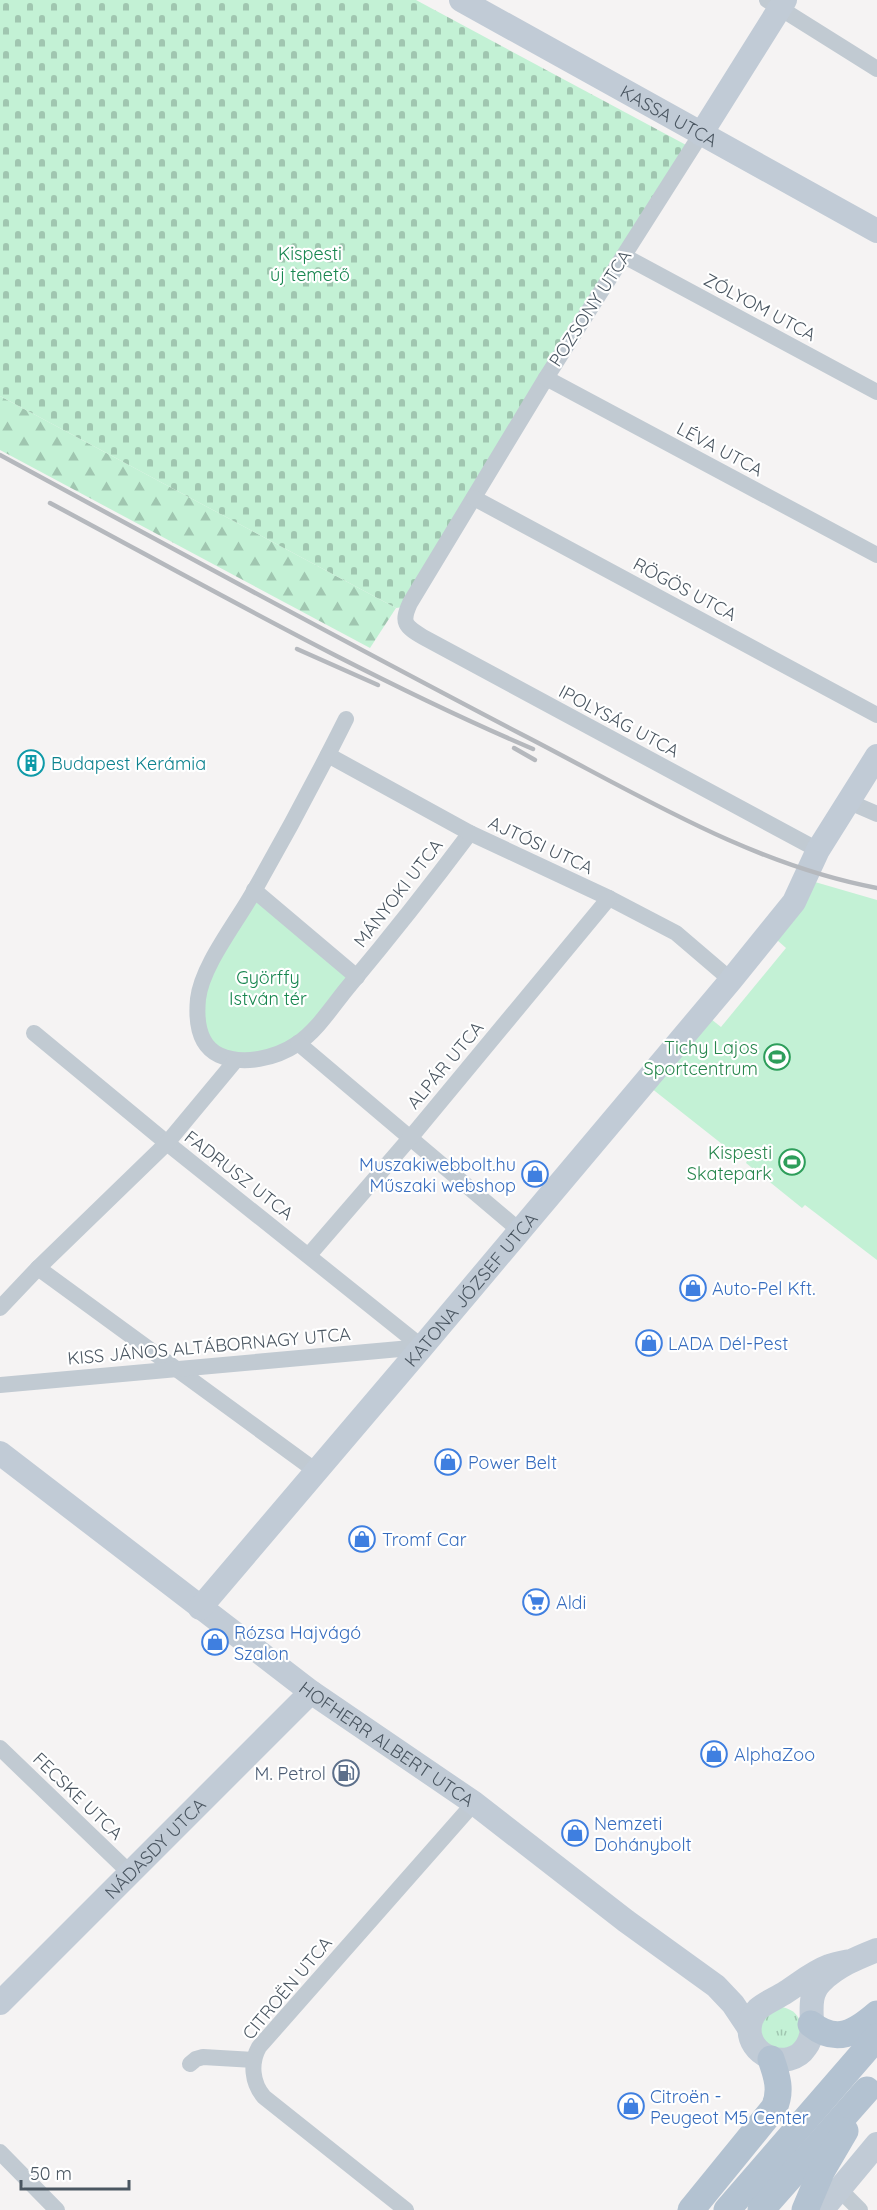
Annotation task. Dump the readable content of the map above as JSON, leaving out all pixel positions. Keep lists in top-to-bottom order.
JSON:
{
  "streets": {
    "street": [
      "KASSA UTCA",
      "ZÓLYOM UTCA",
      "POZSONY UTCA",
      "LÉVA UTCA",
      "RÖGÖS UTCA",
      "IPOLYSÁG UTCA",
      "AJTÓSI UTCA",
      "MÁNYOKI UTCA",
      "ALPÁR UTCA",
      "FADRUSZ UTCA",
      "KATONA JÓZSEF UTCA",
      "KISS JÁNOS ALTÁBORNAGY UTCA",
      "HOFHERR ALBERT UTCA",
      "FECSKE UTCA",
      "NÁDASDY UTCA",
      "CITROËN UTCA"
    ]
  },
  "crossings": [
    ["KASSA UTCA", "POZSONY UTCA"],
    ["ZÓLYOM UTCA", "POZSONY UTCA"],
    ["POZSONY UTCA", "LÉVA UTCA"],
    ["POZSONY UTCA", "RÖGÖS UTCA"],
    ["POZSONY UTCA", "IPOLYSÁG UTCA"],
    ["IPOLYSÁG UTCA", "KATONA JÓZSEF UTCA"],
    ["AJTÓSI UTCA", "MÁNYOKI UTCA"],
    ["AJTÓSI UTCA", "ALPÁR UTCA"],
    ["AJTÓSI UTCA", "KATONA JÓZSEF UTCA"],
    ["ALPÁR UTCA", "FADRUSZ UTCA"],
    ["FADRUSZ UTCA", "KATONA JÓZSEF UTCA"],
    ["FADRUSZ UTCA", "KISS JÁNOS ALTÁBORNAGY UTCA"],
    ["KATONA JÓZSEF UTCA", "KISS JÁNOS ALTÁBORNAGY UTCA"],
    ["KATONA JÓZSEF UTCA", "HOFHERR ALBERT UTCA"],
    ["HOFHERR ALBERT UTCA", "NÁDASDY UTCA"],
    ["HOFHERR ALBERT UTCA", "CITROËN UTCA"],
    ["FECSKE UTCA", "NÁDASDY UTCA"]
  ],
  "parks": ["Kispesti új temető", "Györffy István tér"],
  "places": {
    "building": ["Budapest Kerámia"],
    "sports": ["Tichy Lajos Sportcentrum", "Kispesti Skatepark"],
    "shop": [
      "Muszakiwebbolt.hu Műszaki webshop",
      "Auto-Pel Kft.",
      "LADA Dél-Pest",
      "Power Belt",
      "Tromf Car",
      "Rózsa Hajvágó Szalon",
      "AlphaZoo",
      "Nemzeti Dohánybolt",
      "Citroën - Peugeot M5 Center"
    ],
    "supermarket": ["Aldi"],
    "fuel station": ["M. Petrol"]
  },
  "scale_bar": "50 m"
}
